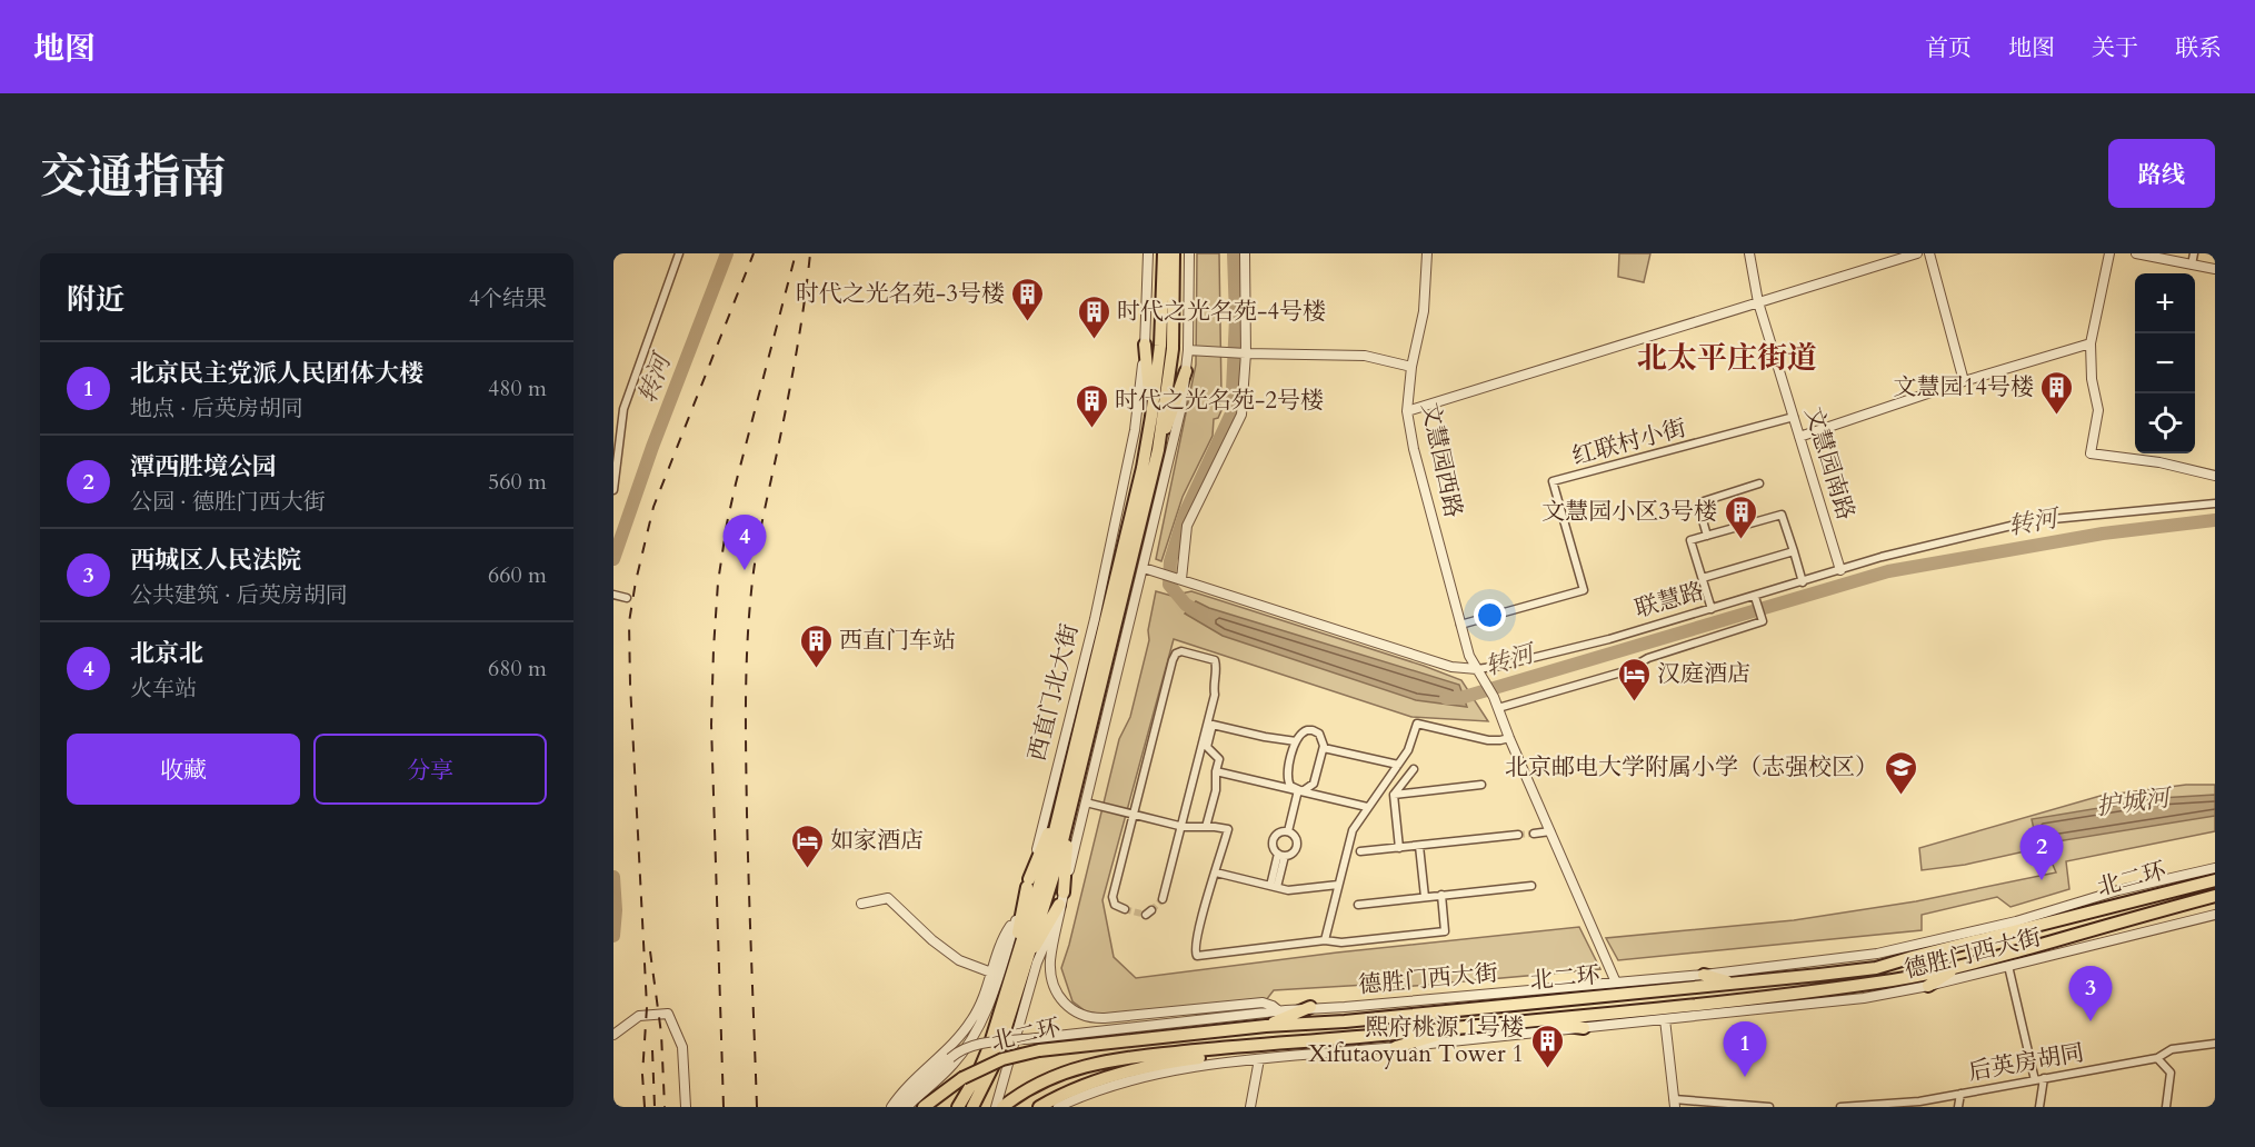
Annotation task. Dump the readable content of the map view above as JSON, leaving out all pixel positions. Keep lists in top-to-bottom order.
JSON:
{
  "streets": {
    "highway": ["西直门北大街", "北二环"],
    "street": [
      "红联村小街",
      "文慧园西路",
      "文慧园南路",
      "联慧路",
      "德胜门西大街",
      "后英房胡同"
    ]
  },
  "crossings": [
    ["红联村小街", "文慧园西路"],
    ["红联村小街", "文慧园南路"],
    ["文慧园西路", "联慧路"],
    ["文慧园南路", "联慧路"],
    ["北二环", "德胜门西大街"]
  ],
  "districts": ["北太平庄街道"],
  "water": ["转河", "护城河"],
  "places": {
    "building": [
      "时代之光名苑-3号楼",
      "时代之光名苑-4号楼",
      "文慧园14号楼",
      "时代之光名苑-2号楼",
      "文慧园小区3号楼",
      "西直门车站",
      "熙府桃源 1号楼 Xifutaoyuan Tower 1"
    ],
    "hotel": ["汉庭酒店", "如家酒店"],
    "school or university": ["北京邮电大学附属小学（志强校区）"]
  },
  "page": {
    "header": "地图",
    "nav": [
      "首页",
      "地图",
      "关于",
      "联系"
    ],
    "title": "交通指南",
    "buttons": [
      "路线",
      ["收藏", "分享"]
    ],
    "heading": ["附近", "4个结果"],
    "map_buttons": ["+", "−"],
    "list": [
      {
        "mark": "1",
        "name": "北京民主党派人民团体大楼",
        "note": "地点 · 后英房胡同",
        "value": "480 m"
      },
      {
        "mark": "2",
        "name": "潭西胜境公园",
        "note": "公园 · 德胜门西大街",
        "value": "560 m"
      },
      {
        "mark": "3",
        "name": "西城区人民法院",
        "note": "公共建筑 · 后英房胡同",
        "value": "660 m"
      },
      {
        "mark": "4",
        "name": "北京北",
        "note": "火车站",
        "value": "680 m"
      }
    ],
    "pins": [
      "4",
      "2",
      "3",
      "1"
    ]
  }
}
